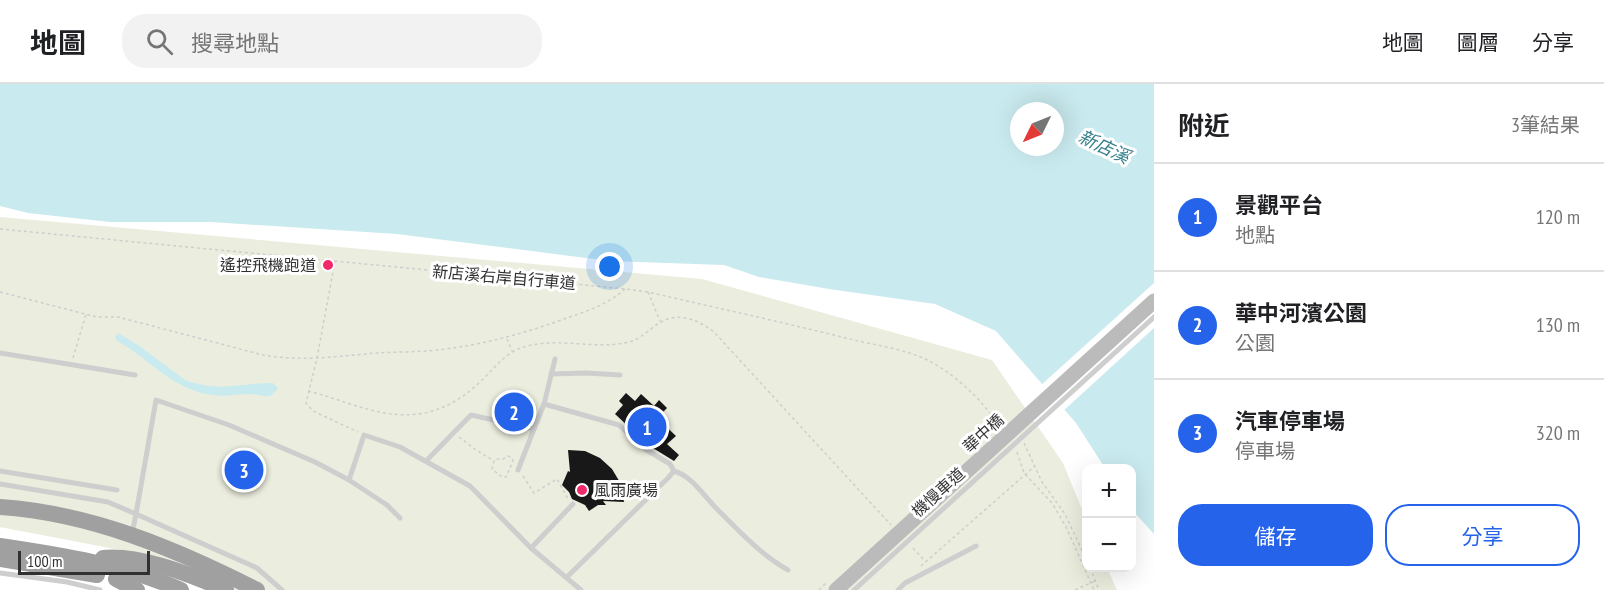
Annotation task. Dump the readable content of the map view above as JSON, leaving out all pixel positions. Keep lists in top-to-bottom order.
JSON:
{
  "streets": {
    "main road": ["華中橋"],
    "lane": ["機慢車道"],
    "path": ["新店溪右岸自行車道"]
  },
  "water": ["新店溪"],
  "places": ["遙控飛機跑道", "風雨廣場"],
  "scale_bar": "100 m",
  "north": "bottom left",
  "page": {
    "header": "地圖",
    "search": "搜尋地點",
    "nav": ["地圖", "圖層", "分享"],
    "heading": ["附近", "3筆結果"],
    "list": [
      {
        "mark": "1",
        "name": "景觀平台",
        "note": "地點",
        "value": "120 m"
      },
      {
        "mark": "2",
        "name": "華中河濱公園",
        "note": "公園",
        "value": "130 m"
      },
      {
        "mark": "3",
        "name": "汽車停車場",
        "note": "停車場",
        "value": "320 m"
      }
    ],
    "pins": ["2", "1", "3"],
    "map_buttons": ["+", "−"],
    "buttons": ["儲存", "分享"],
    "scale": "100 m"
  }
}
